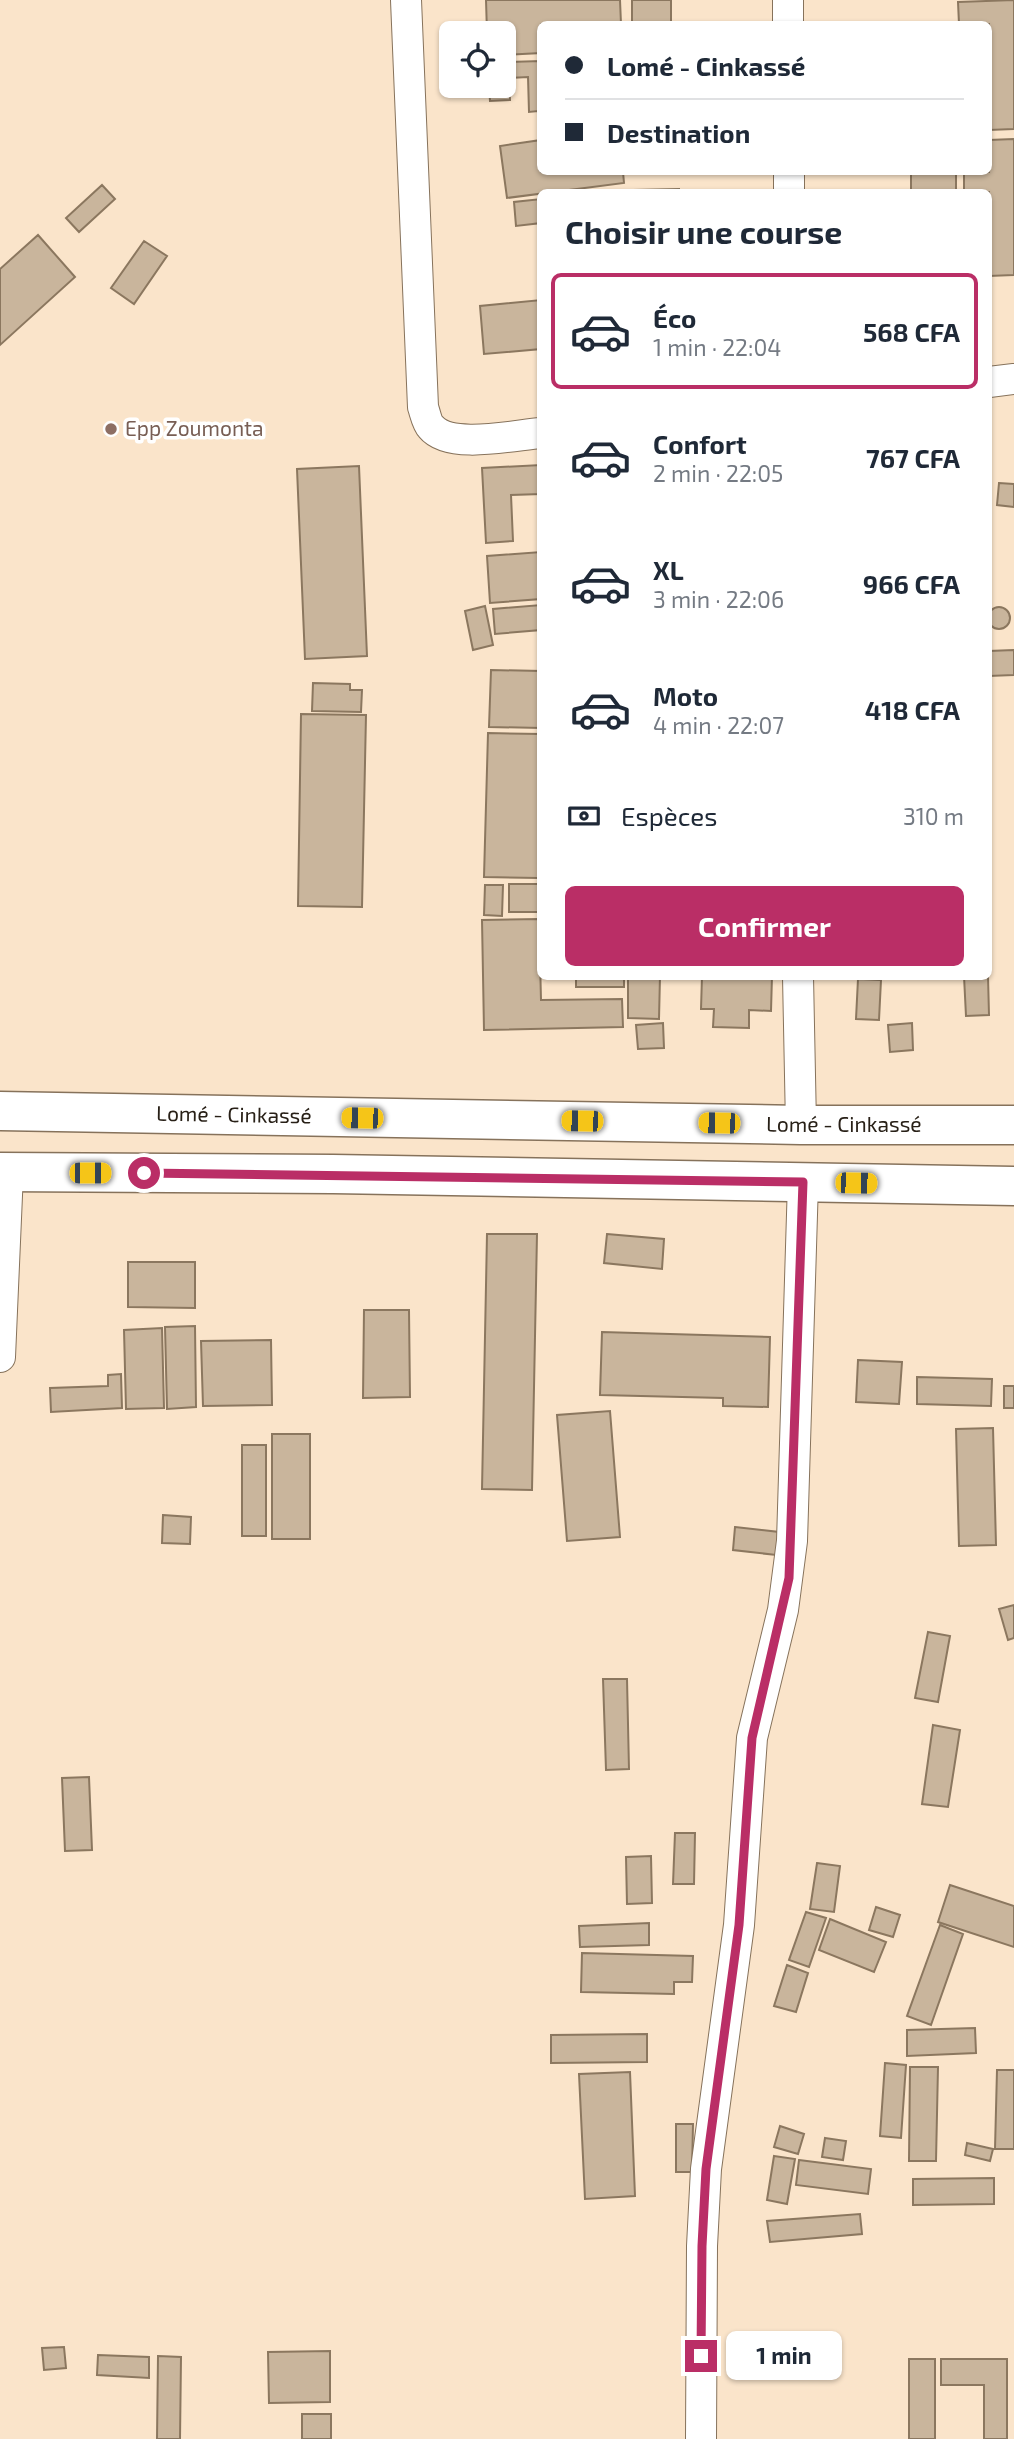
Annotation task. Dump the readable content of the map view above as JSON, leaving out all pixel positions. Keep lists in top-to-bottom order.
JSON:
{
  "streets": {
    "highway": ["Lomé - Cinkassé"]
  },
  "places": ["Epp Zoumonta"],
  "page": {
    "banner": ["Lomé - Cinkassé", "Destination"],
    "heading": "Choisir une course",
    "list": [
      {
        "name": "Éco",
        "note": "1 min · 22:04",
        "value": "568 CFA"
      },
      {
        "name": "Confort",
        "note": "2 min · 22:05",
        "value": "767 CFA"
      },
      {
        "name": "XL",
        "note": "3 min · 22:06",
        "value": "966 CFA"
      },
      {
        "name": "Moto",
        "note": "4 min · 22:07",
        "value": "418 CFA"
      }
    ],
    "pay": ["Espèces", "310 m"],
    "buttons": "Confirmer",
    "bubble": "1 min"
  }
}
